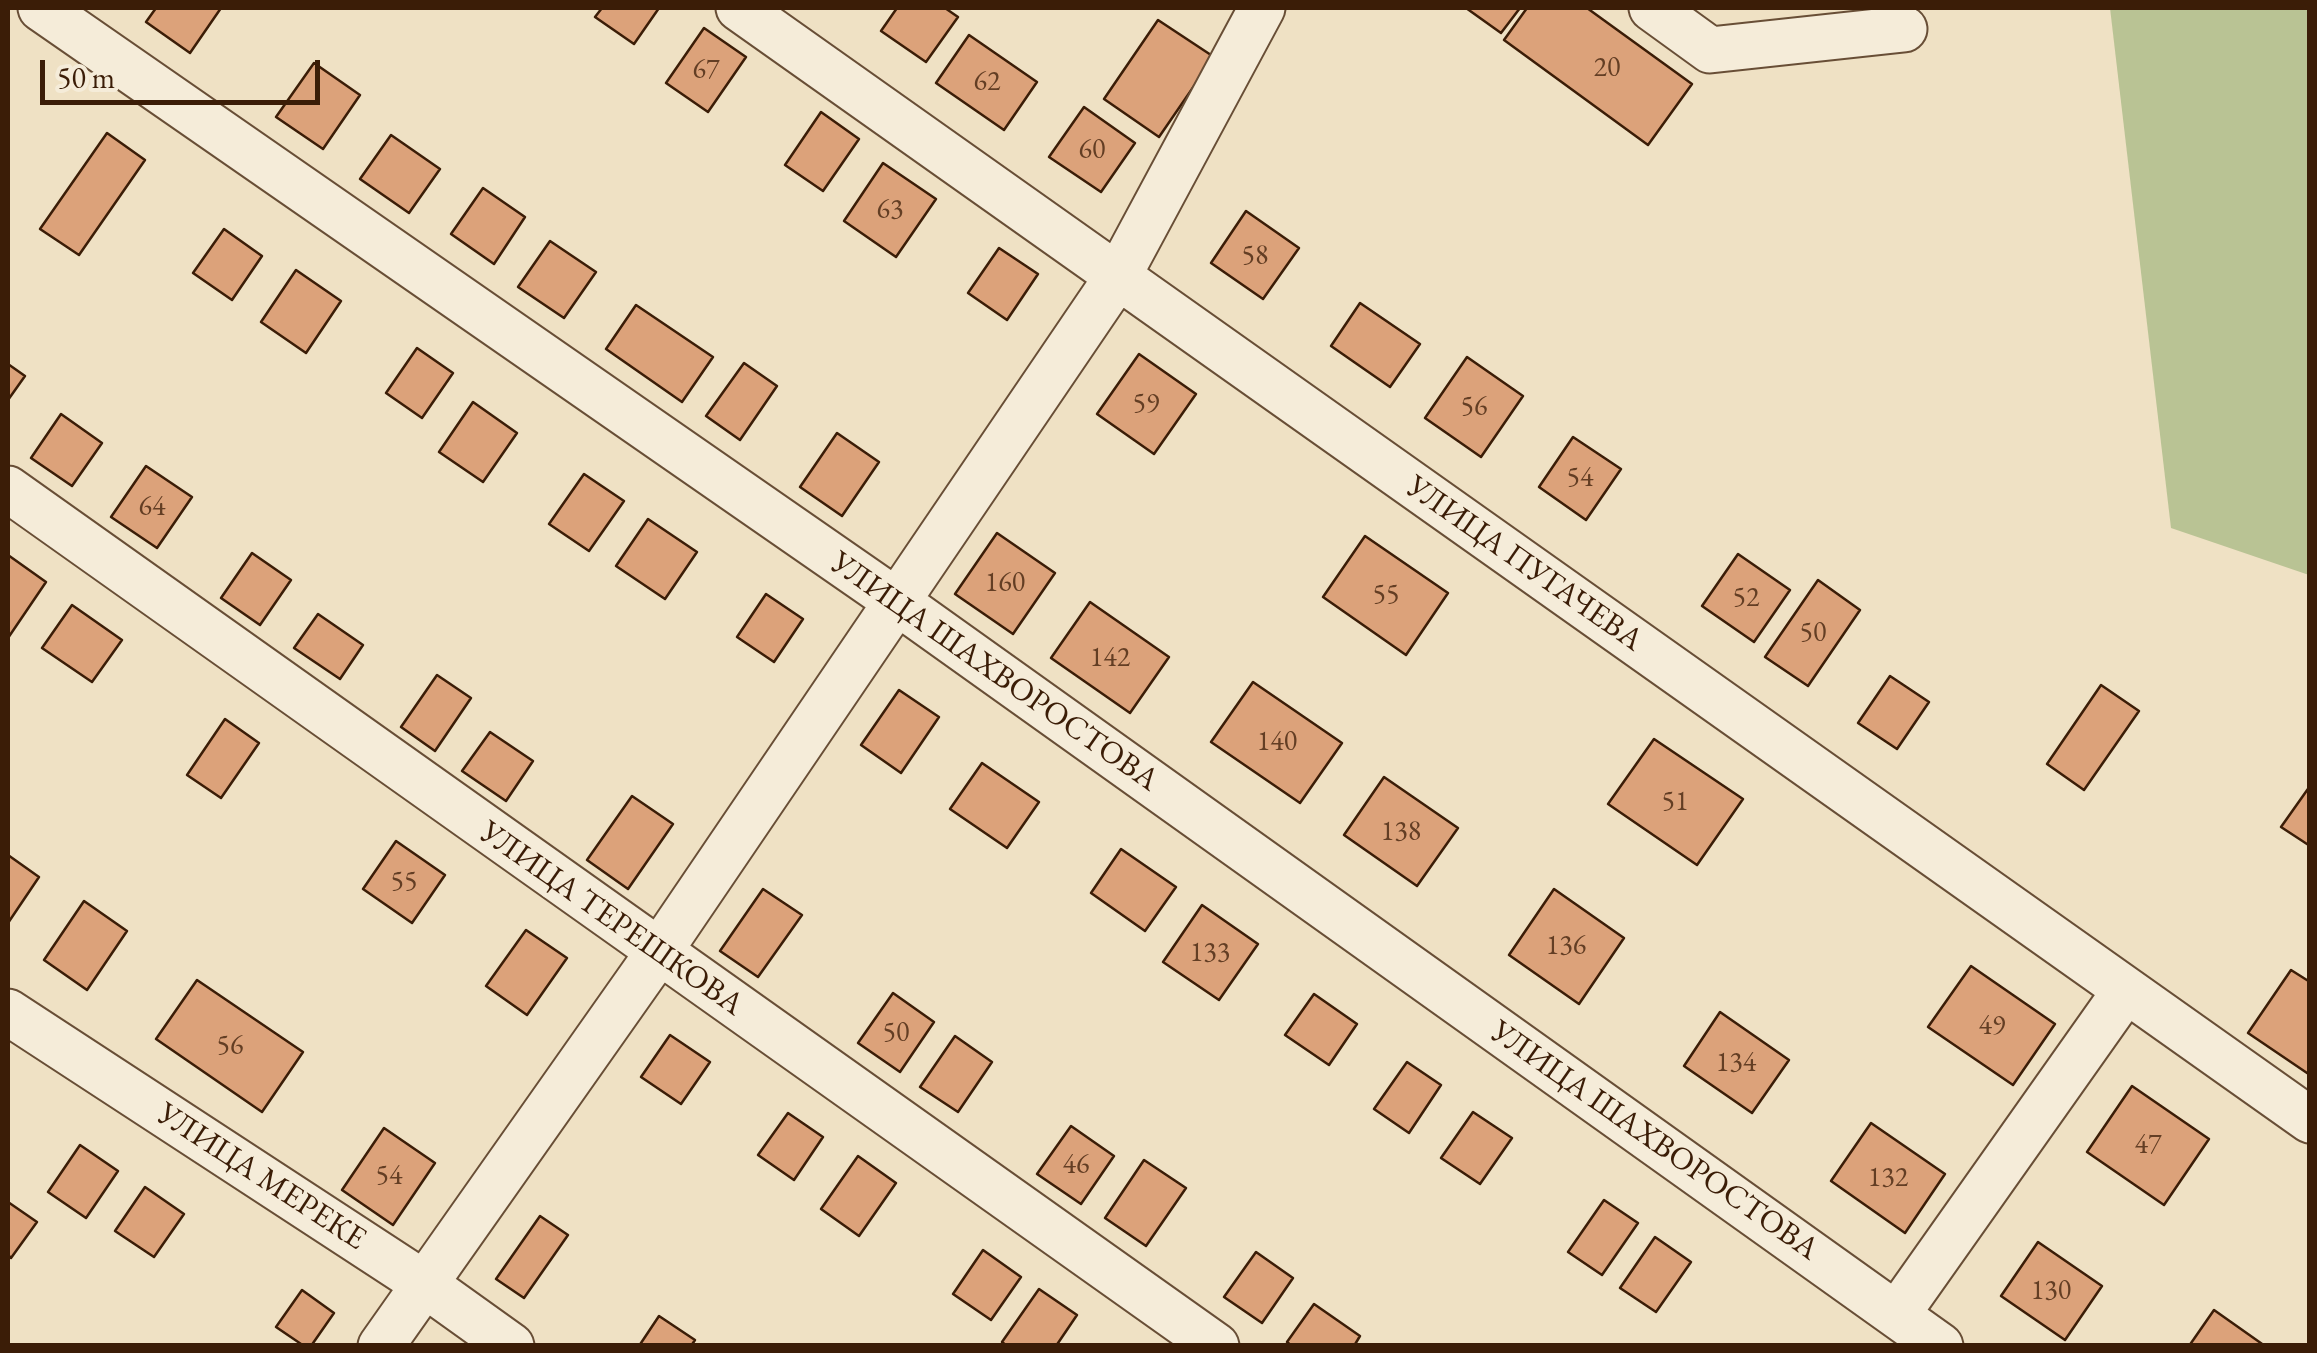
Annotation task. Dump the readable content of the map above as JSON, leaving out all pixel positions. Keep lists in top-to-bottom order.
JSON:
{
  "streets": {
    "street": [
      "УЛИЦА ПУГАЧЕВА",
      "УЛИЦА ШАХВОРОСТОВА",
      "УЛИЦА ТЕРЕШКОВА",
      "УЛИЦА МЕРЕКЕ"
    ]
  },
  "house_numbers": [
    "20",
    "67",
    "62",
    "60",
    "63",
    "58",
    "59",
    "56",
    "54",
    "64",
    "160",
    "55",
    "52",
    "50",
    "142",
    "140",
    "51",
    "138",
    "55",
    "136",
    "133",
    "49",
    "50",
    "56",
    "134",
    "47",
    "46",
    "54",
    "132",
    "130"
  ],
  "scale_bar": "50 m"
}
